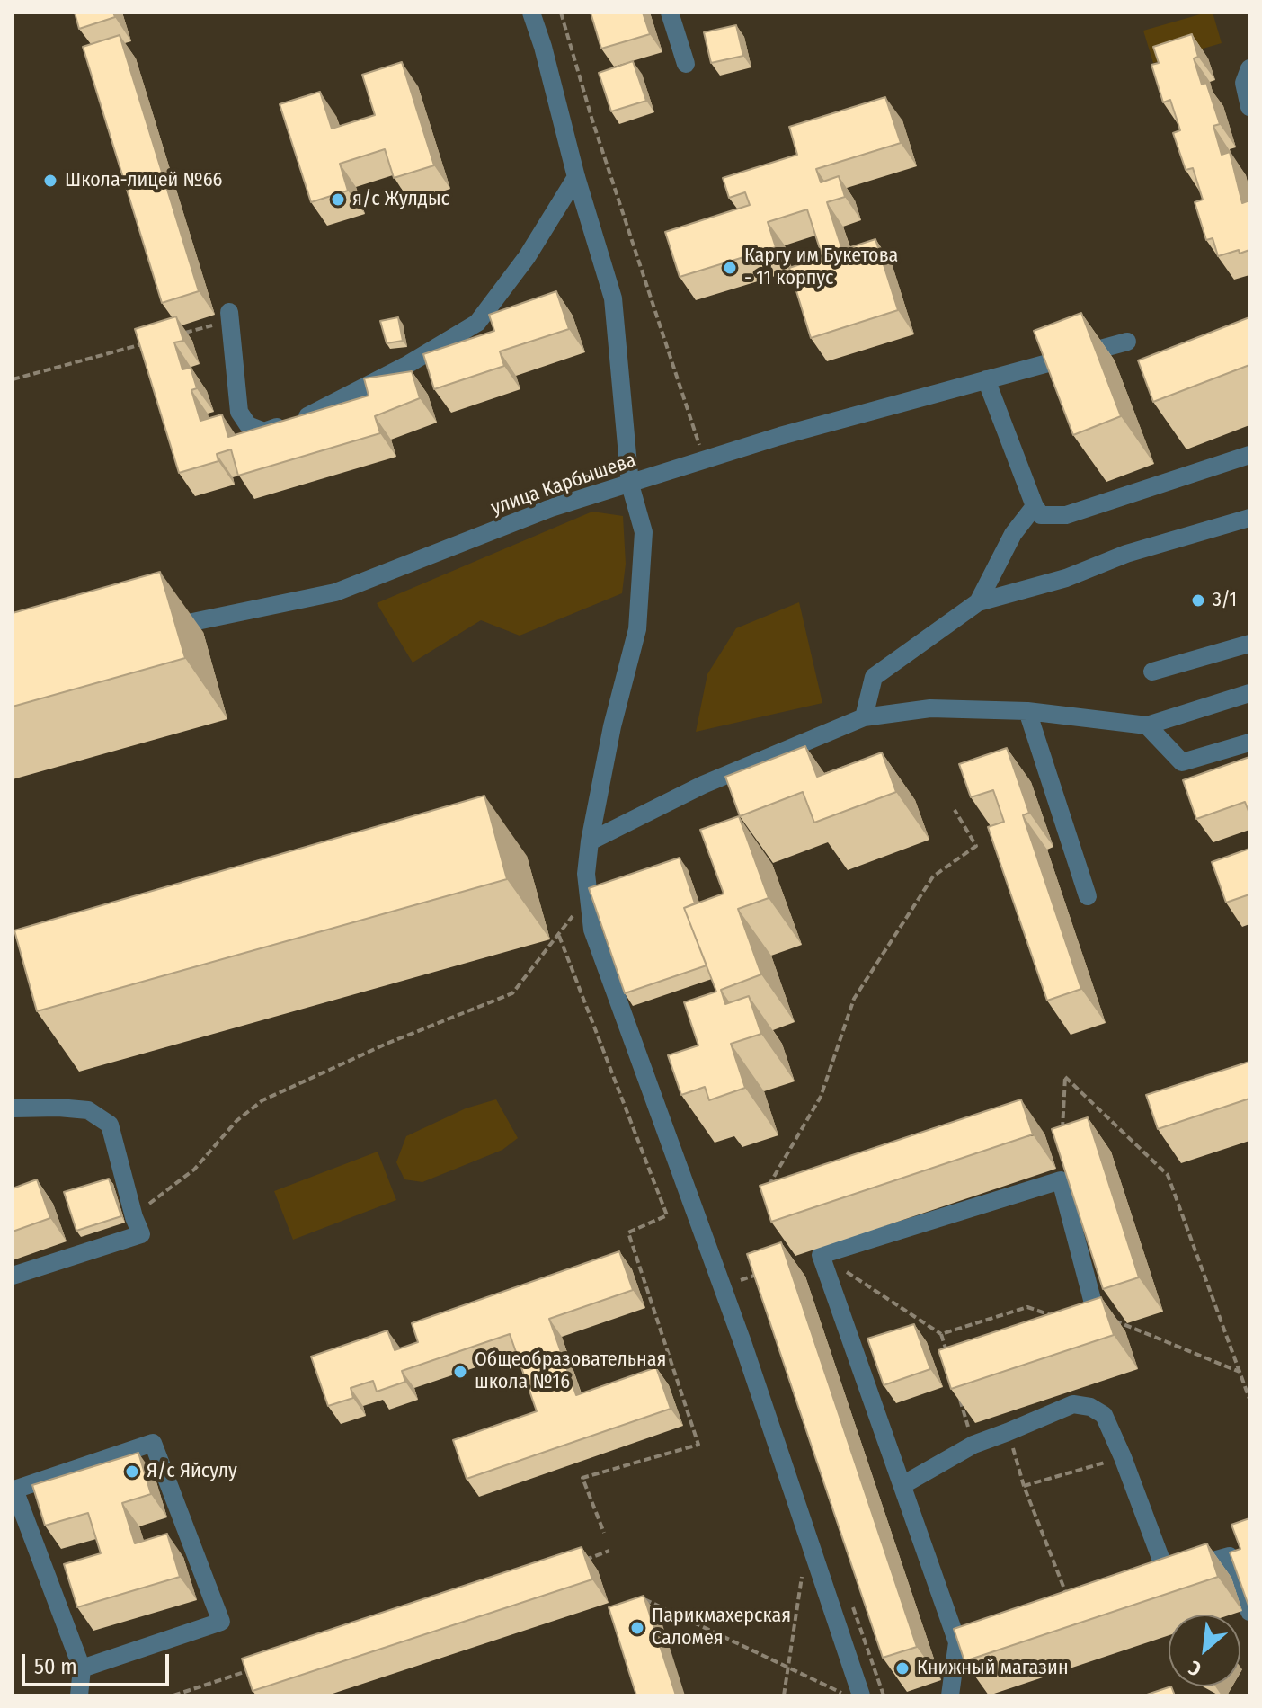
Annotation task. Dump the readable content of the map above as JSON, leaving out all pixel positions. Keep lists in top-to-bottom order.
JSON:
{
  "streets": {
    "street": ["улица Карбышева"]
  },
  "places": [
    "Школа-лицей №66",
    "я/c Жулдыс",
    "Каргу им Букетова - 11 корпус",
    "3/1",
    "Общеобразовательная школа №16",
    "Я/c Яйсулу",
    "Парикмахерская Саломея",
    "Книжный магазин"
  ],
  "scale_bar": "50 m",
  "north": "bottom left"
}
